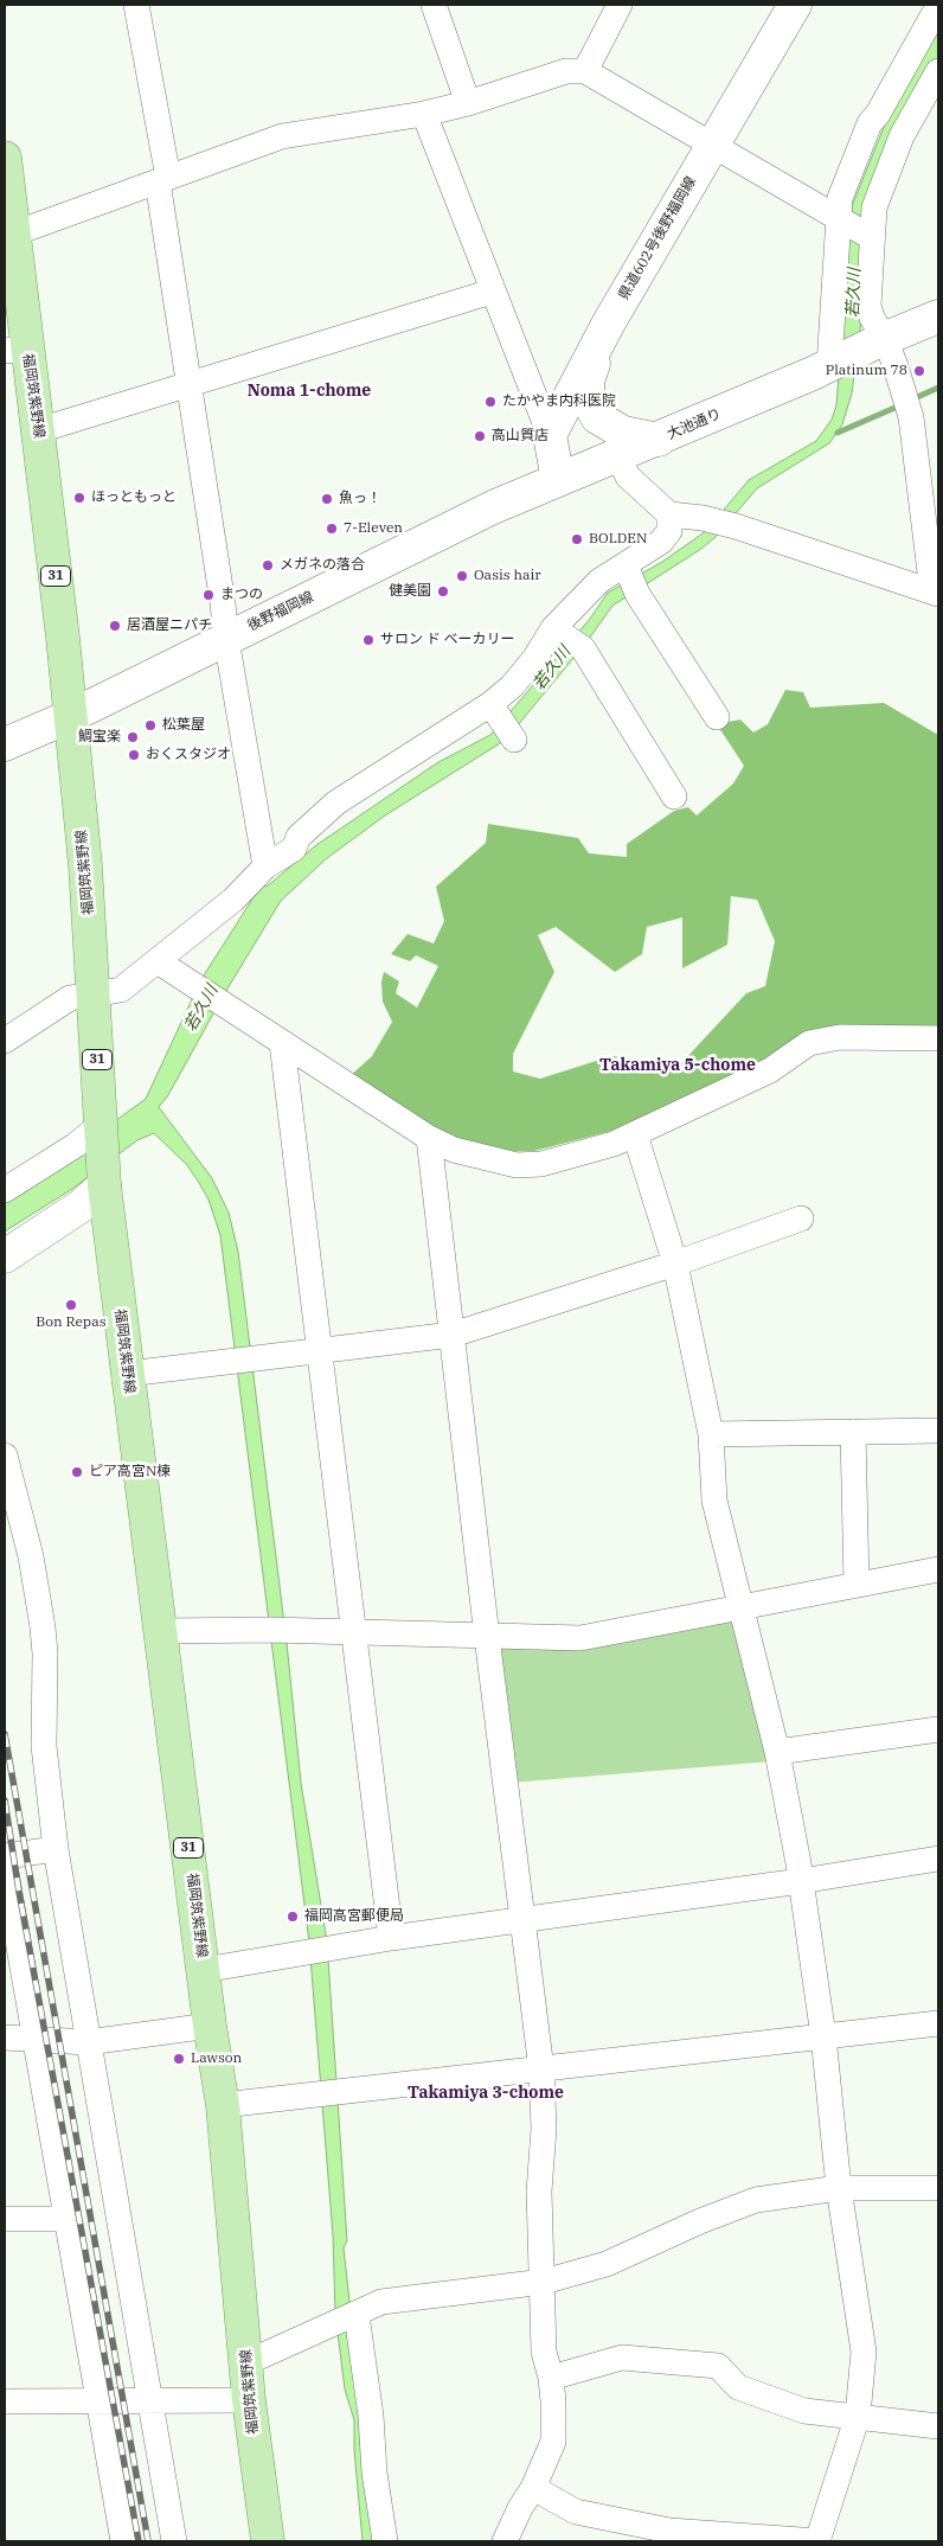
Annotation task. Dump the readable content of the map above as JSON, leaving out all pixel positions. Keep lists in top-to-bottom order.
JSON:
{
  "streets": {
    "main road": [
      "県道602号後野福岡線",
      "福岡筑紫野線",
      "大池通り",
      "31",
      "後野福岡線"
    ]
  },
  "crossings": [
    ["福岡筑紫野線", "後野福岡線"],
    ["大池通り", "後野福岡線"]
  ],
  "districts": ["Noma 1-chome", "Takamiya 5-chome", "Takamiya 3-chome"],
  "water": ["若久川"],
  "places": [
    "Platinum 78",
    "たかやま内科医院",
    "高山質店",
    "ほっともっと",
    "魚っ！",
    "7-Eleven",
    "BOLDEN",
    "メガネの落合",
    "Oasis hair",
    "健美園",
    "まつの",
    "居酒屋ニパチ",
    "サロン ド ベーカリー",
    "松葉屋",
    "鯛宝楽",
    "おくスタジオ",
    "Bon Repas",
    "ピア高宮N棟",
    "福岡高宮郵便局",
    "Lawson"
  ]
}
